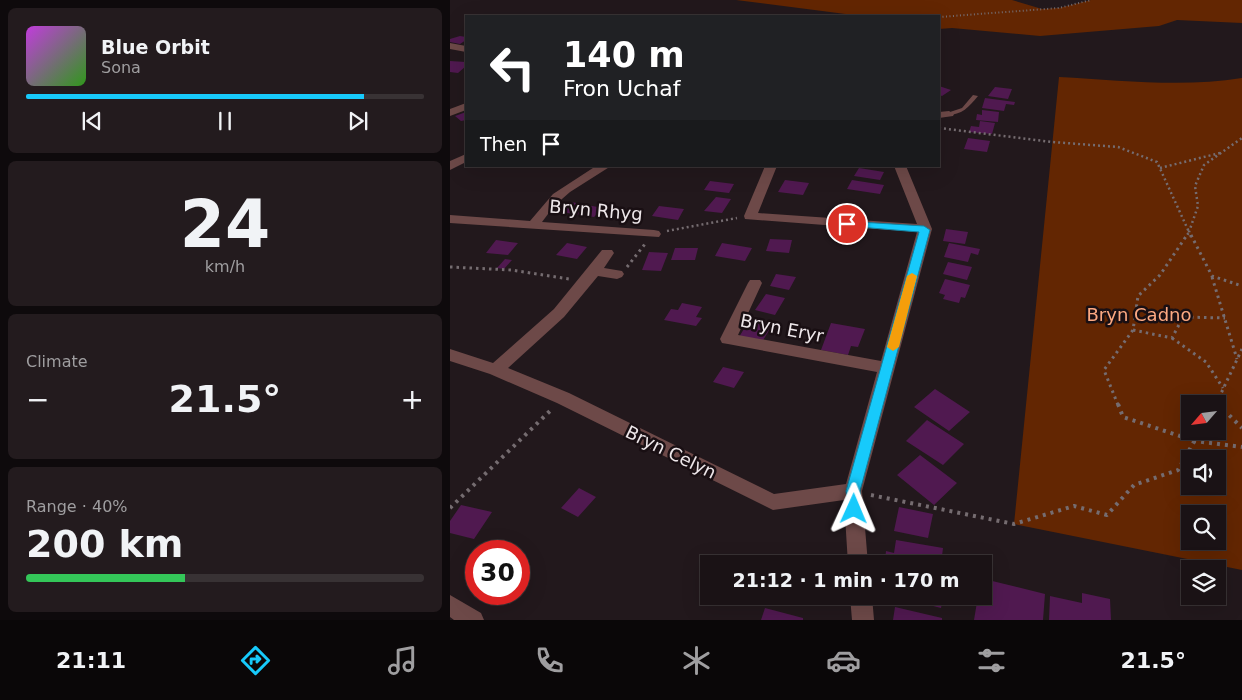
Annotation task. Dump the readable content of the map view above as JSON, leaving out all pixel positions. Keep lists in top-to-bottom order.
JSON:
{
  "streets": {
    "street": ["Bryn Rhyg", "Bryn Eryr", "Bryn Celyn"]
  },
  "parks": ["Bryn Cadno"],
  "north": "bottom left",
  "page": {
    "turn": ["140 m", "Fron Uchaf"],
    "song": ["Blue Orbit", "Sona"],
    "then": "Then",
    "tile": [
      ["24", "km/h"],
      "Climate",
      ["Range · 40%", "200 km"]
    ],
    "heat": ["−", "21.5°", "+"],
    "limit": "30",
    "trip": "21:12 · 1 min · 170 m",
    "tabs": ["21:11", "21.5°"]
  }
}
